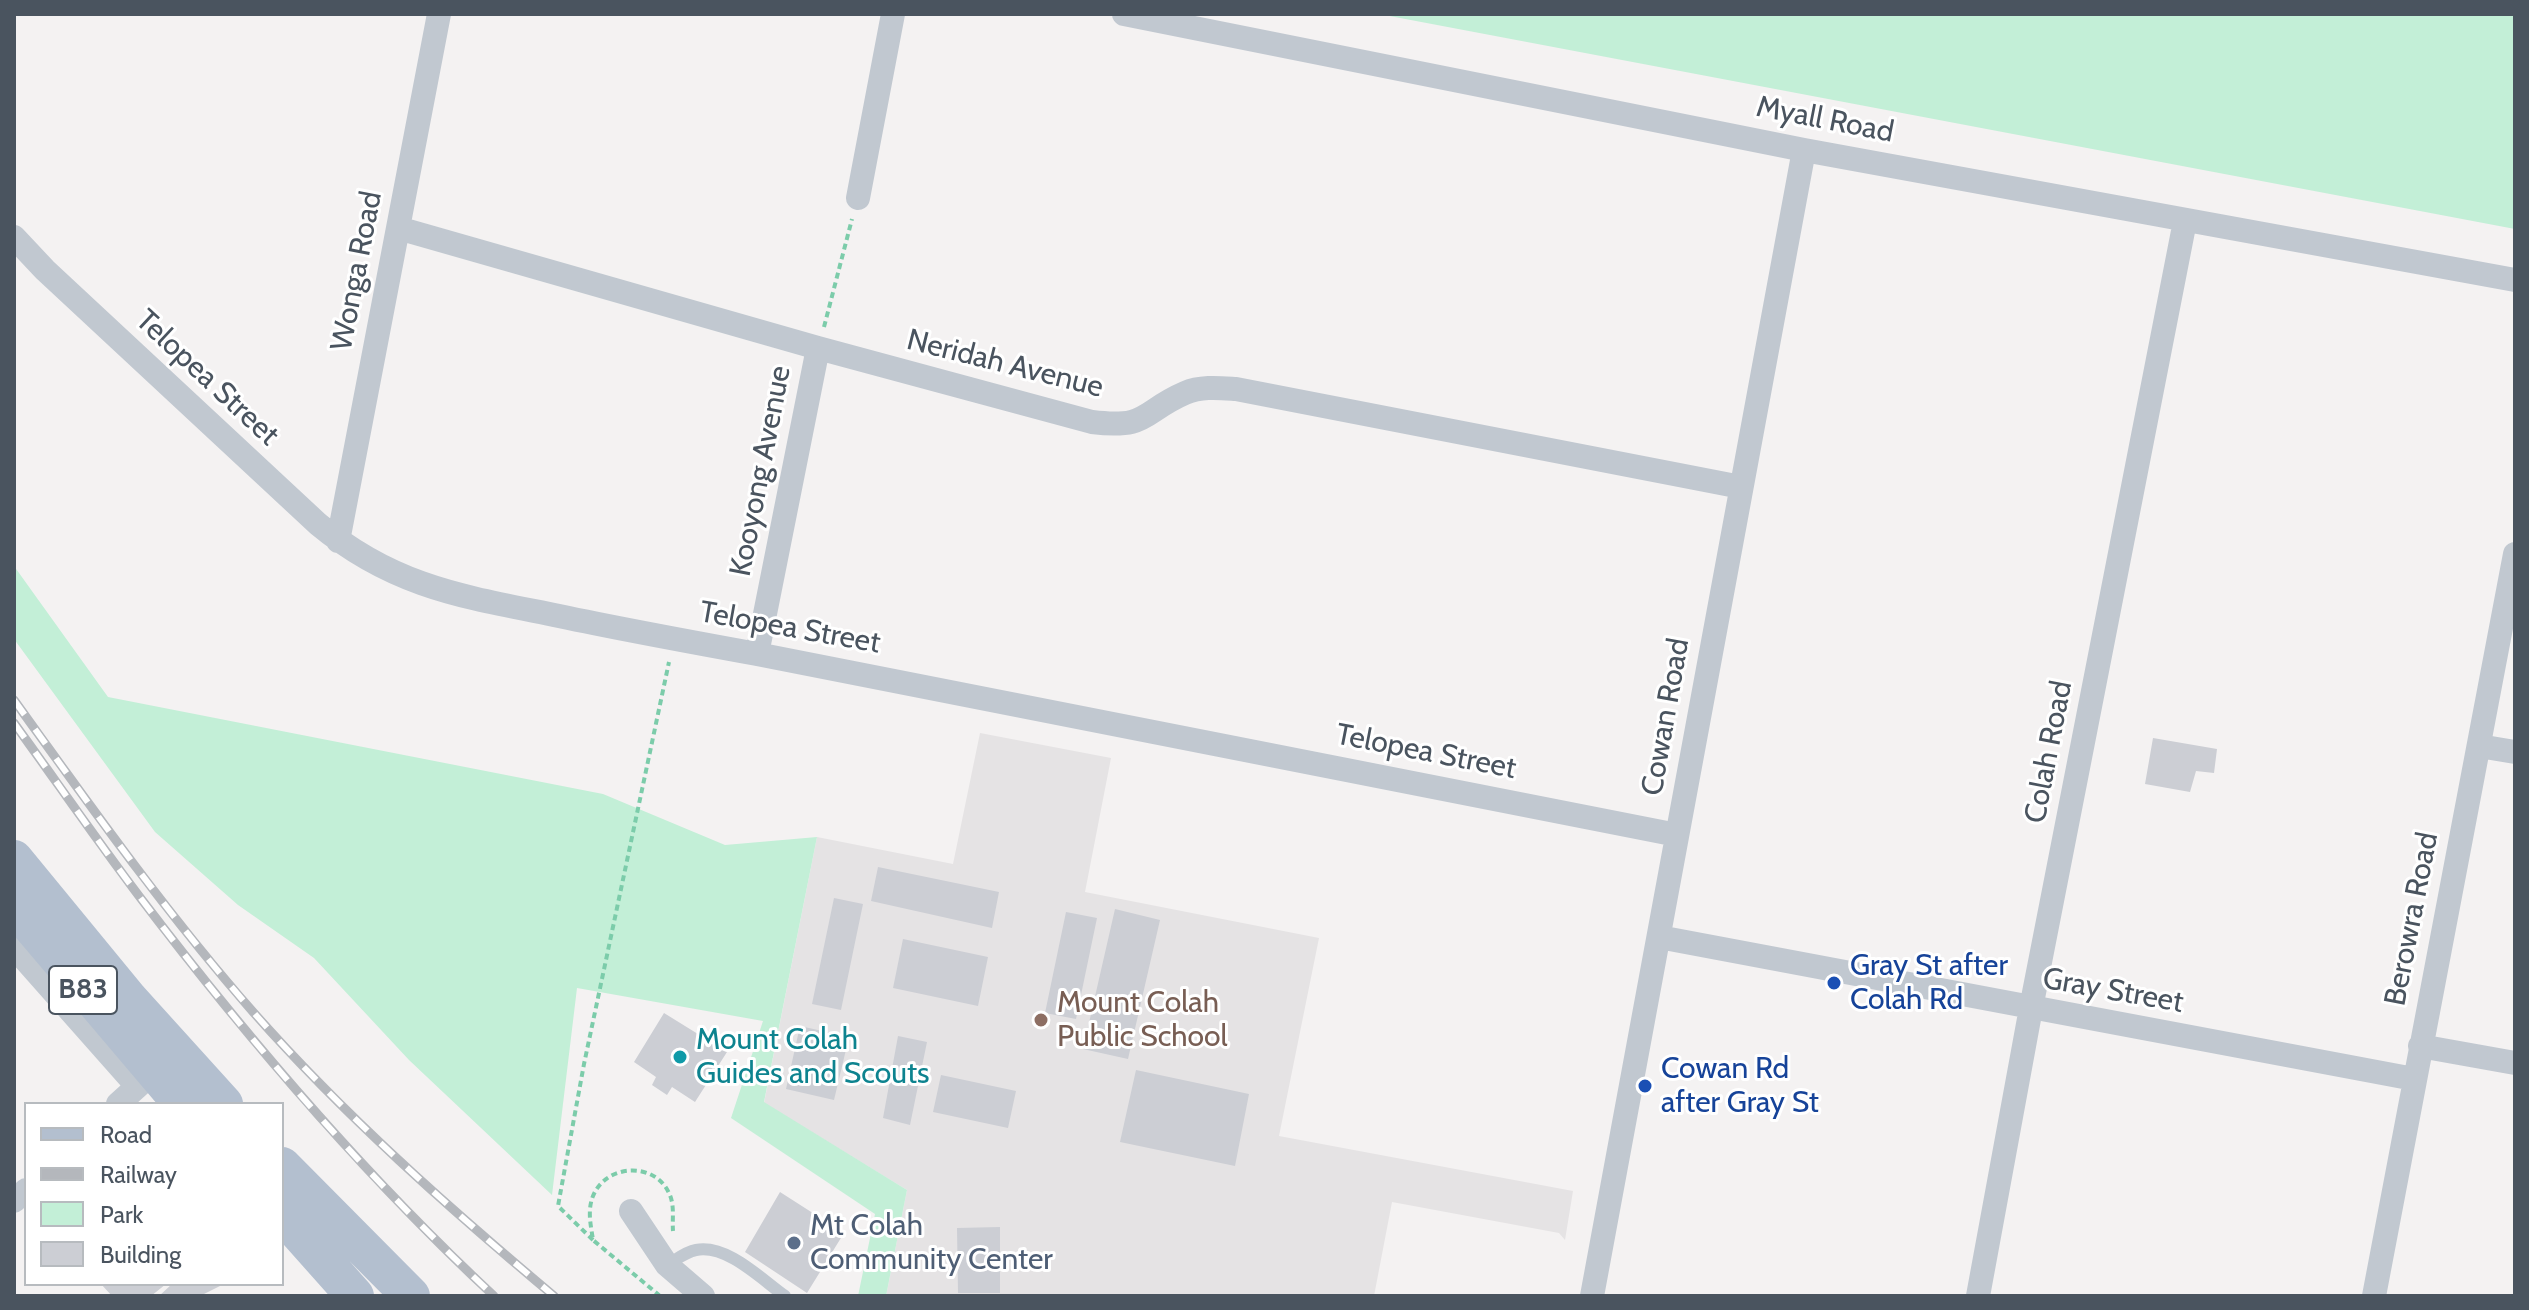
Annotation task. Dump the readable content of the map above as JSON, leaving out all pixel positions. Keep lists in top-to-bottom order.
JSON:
{
  "streets": {
    "main road": ["B83"],
    "street": [
      "Myall Road",
      "Wonga Road",
      "Neridah Avenue",
      "Telopea Street",
      "Kooyong Avenue",
      "Cowan Road",
      "Colah Road",
      "Berowra Road",
      "Gray Street"
    ]
  },
  "crossings": [
    ["Myall Road", "Cowan Road"],
    ["Myall Road", "Colah Road"],
    ["Wonga Road", "Neridah Avenue"],
    ["Wonga Road", "Telopea Street"],
    ["Neridah Avenue", "Kooyong Avenue"],
    ["Neridah Avenue", "Cowan Road"],
    ["Telopea Street", "Kooyong Avenue"],
    ["Telopea Street", "Cowan Road"],
    ["Cowan Road", "Gray Street"],
    ["Colah Road", "Gray Street"],
    ["Berowra Road", "Gray Street"]
  ],
  "places": [
    "Gray St after Colah Rd",
    "Mount Colah Public School",
    "Mount Colah Guides and Scouts",
    "Cowan Rd after Gray St",
    "Mt Colah Community Center"
  ],
  "legend": [
    "Road",
    "Railway",
    "Park",
    "Building"
  ]
}
